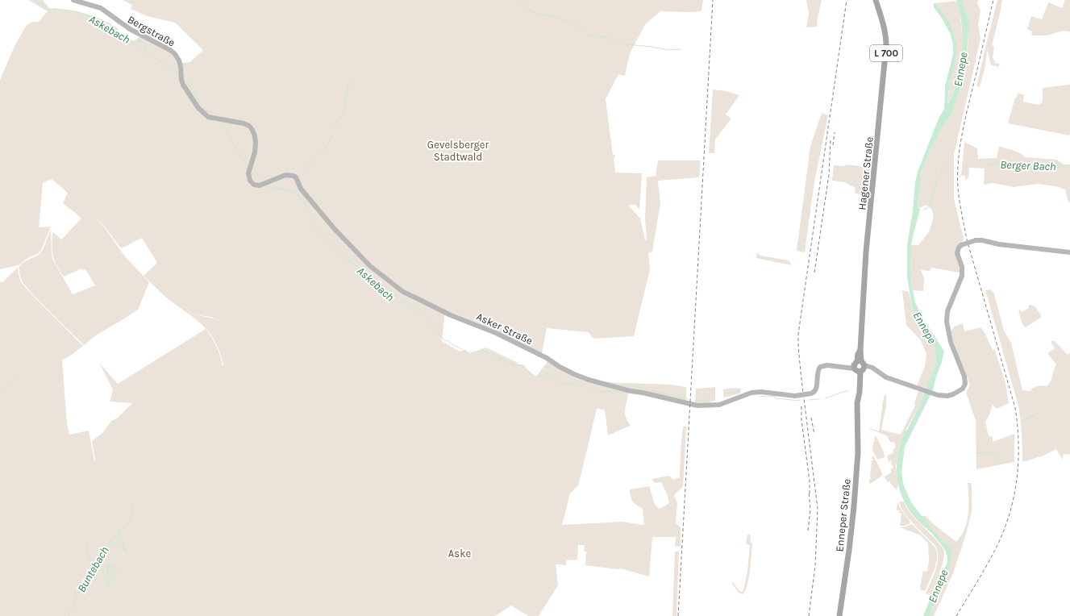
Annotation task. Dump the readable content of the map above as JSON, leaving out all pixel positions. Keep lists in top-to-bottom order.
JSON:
{
  "streets": {
    "main road": ["L 700", "Hagener Straße", "Enneper Straße"],
    "street": ["Bergstraße", "Asker Straße"]
  },
  "crossings": [
    ["Bergstraße", "Asker Straße"],
    ["Hagener Straße", "Asker Straße"],
    ["Hagener Straße", "Enneper Straße"]
  ],
  "water": [
    "Askebach",
    "Ennepe",
    "Berger Bach",
    "Buntebach"
  ],
  "parks": ["Gevelsberger Stadtwald", "Aske"]
}
